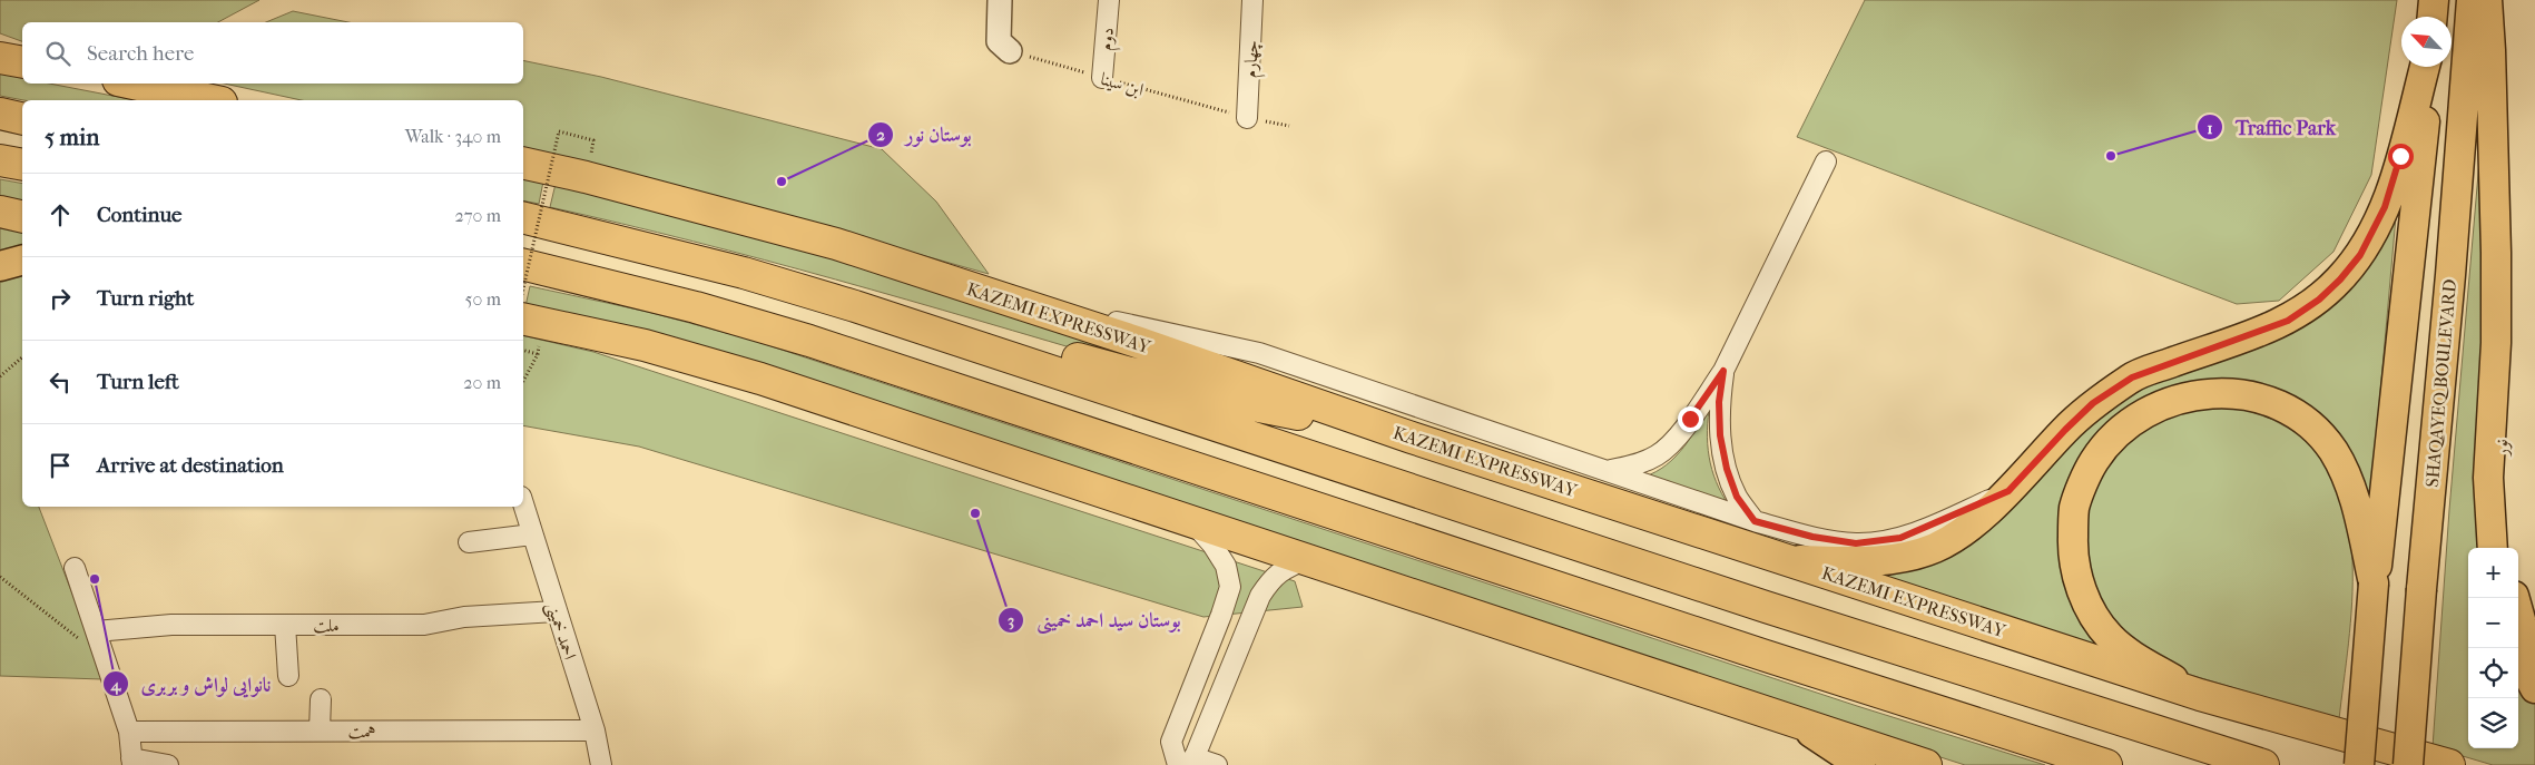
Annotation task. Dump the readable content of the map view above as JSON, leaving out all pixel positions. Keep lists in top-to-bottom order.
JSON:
{
  "streets": {
    "highway": ["KAZEMI EXPRESSWAY"],
    "main road": ["SHAQAYEQ BOULEVARD", "نور"],
    "street": [
      "دوم",
      "چهارم",
      "ملت",
      "احمد خمینی",
      "همت"
    ],
    "path": ["ابن سینا"]
  },
  "crossings": [
    ["دوم", "ابن سینا"],
    ["چهارم", "ابن سینا"],
    ["ملت", "احمد خمینی"],
    ["احمد خمینی", "همت"]
  ],
  "places": [
    "Traffic Park",
    "بوستان نور",
    "بوستان سید احمد خمینی",
    "نانوایی لواش و بربری"
  ],
  "north": "top left",
  "page": {
    "search": "Search here",
    "heading": ["5 min", "Walk · 340 m"],
    "list": [
      ["Continue", "270 m"],
      ["Turn right", "50 m"],
      ["Turn left", "20 m"],
      "Arrive at destination"
    ],
    "map_buttons": ["+", "−"]
  }
}
